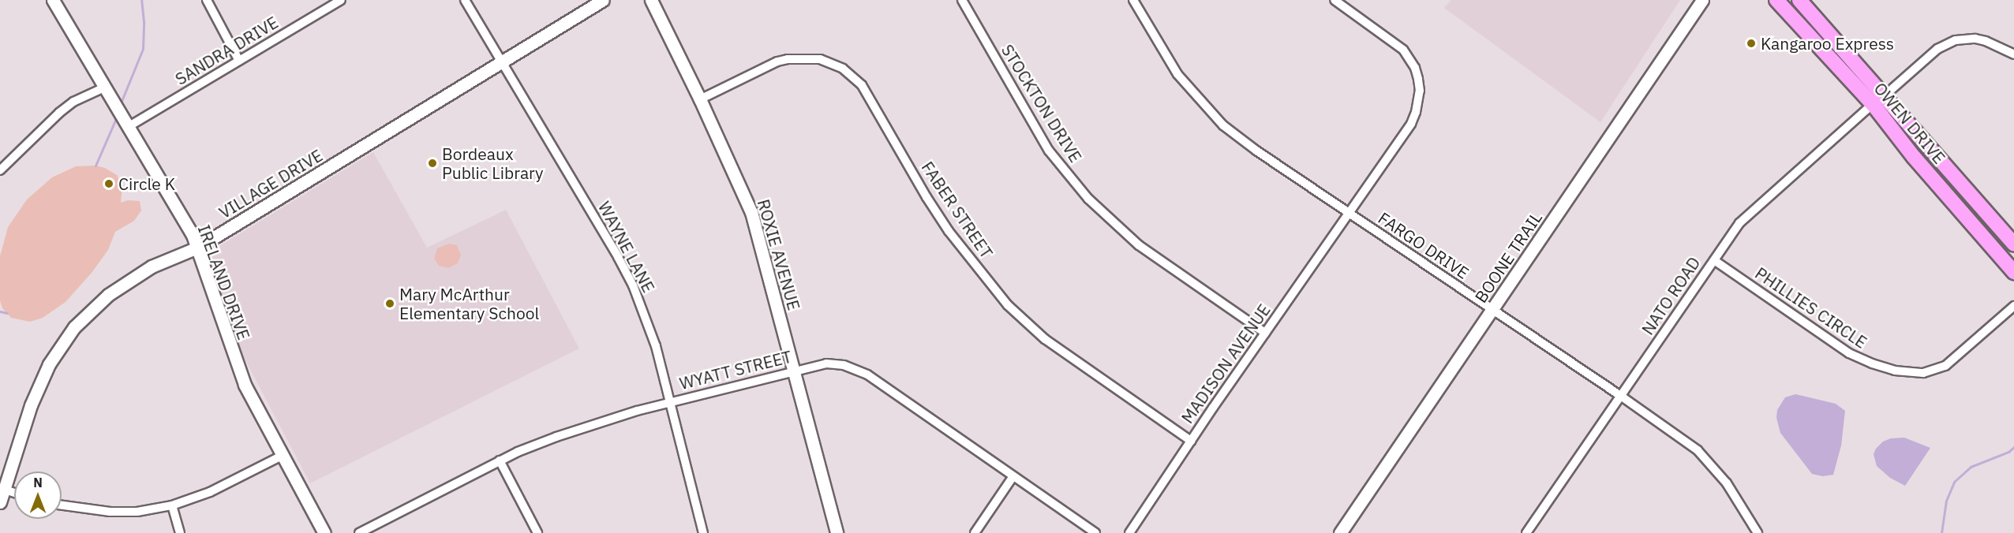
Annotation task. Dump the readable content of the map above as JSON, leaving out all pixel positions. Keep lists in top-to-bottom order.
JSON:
{
  "streets": {
    "highway": ["OWEN DRIVE"],
    "street": [
      "SANDRA DRIVE",
      "STOCKTON DRIVE",
      "VILLAGE DRIVE",
      "FABER STREET",
      "FARGO DRIVE",
      "WAYNE LANE",
      "ROXIE AVENUE",
      "BOONE TRAIL",
      "IRELAND DRIVE",
      "NATO ROAD",
      "PHILLIES CIRCLE",
      "MADISON AVENUE",
      "WYATT STREET"
    ]
  },
  "crossings": [
    ["SANDRA DRIVE", "IRELAND DRIVE"],
    ["STOCKTON DRIVE", "MADISON AVENUE"],
    ["OWEN DRIVE", "NATO ROAD"],
    ["VILLAGE DRIVE", "WAYNE LANE"],
    ["VILLAGE DRIVE", "IRELAND DRIVE"],
    ["FABER STREET", "ROXIE AVENUE"],
    ["FABER STREET", "MADISON AVENUE"],
    ["FARGO DRIVE", "BOONE TRAIL"],
    ["FARGO DRIVE", "NATO ROAD"],
    ["FARGO DRIVE", "MADISON AVENUE"],
    ["WAYNE LANE", "WYATT STREET"],
    ["ROXIE AVENUE", "WYATT STREET"],
    ["NATO ROAD", "PHILLIES CIRCLE"]
  ],
  "places": [
    "Kangaroo Express",
    "Bordeaux Public Library",
    "Circle K",
    "Mary McArthur Elementary School"
  ],
  "north": "top"
}
